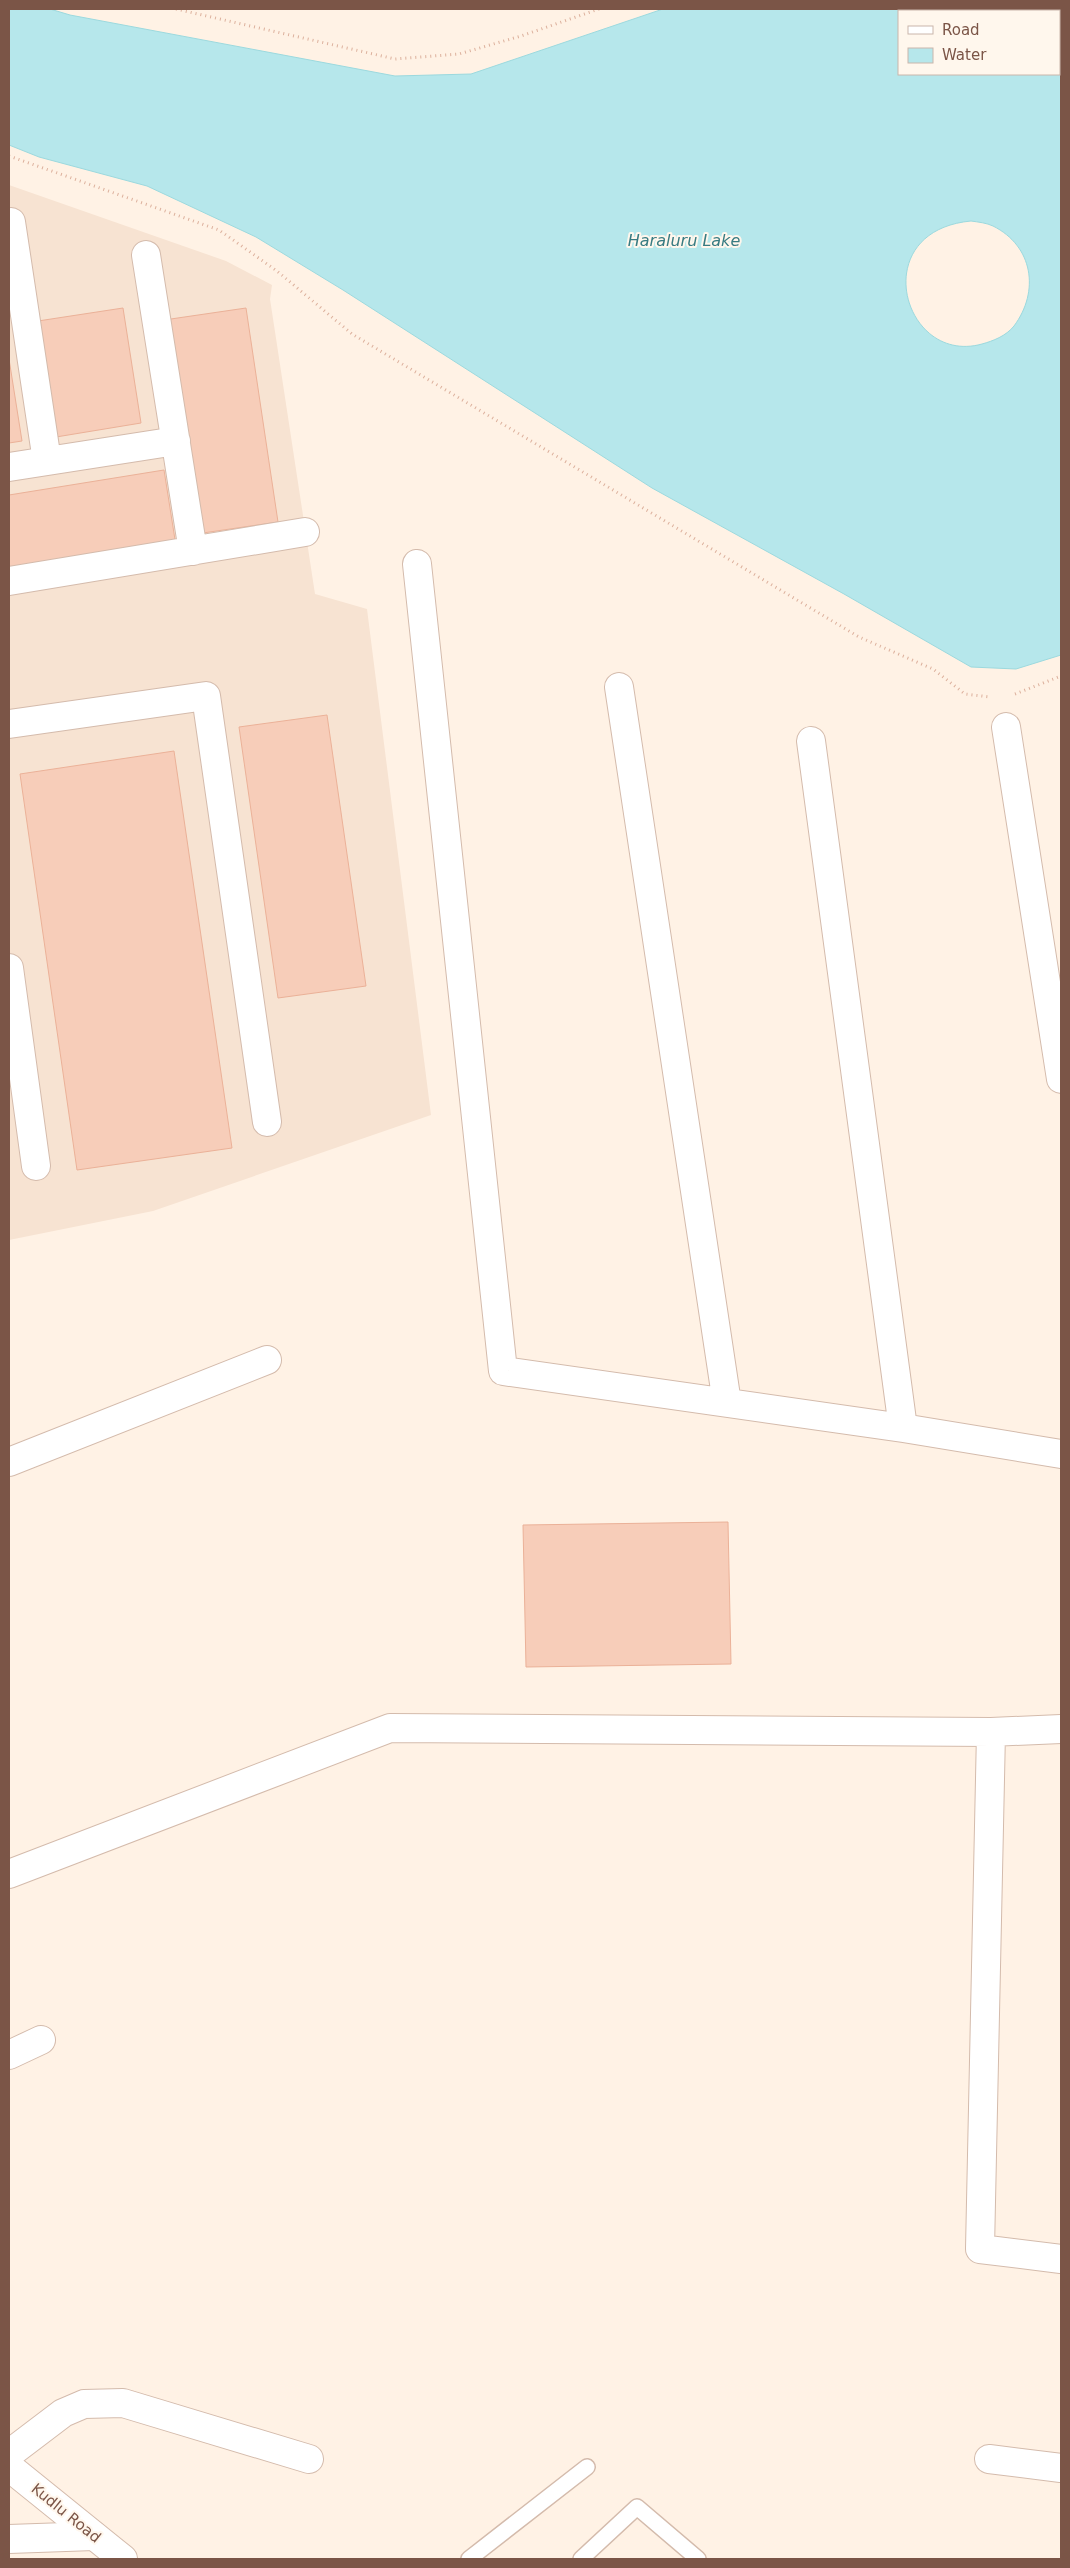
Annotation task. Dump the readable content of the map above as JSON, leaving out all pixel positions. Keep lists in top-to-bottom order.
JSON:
{
  "streets": {
    "street": ["Kudlu Road"]
  },
  "water": ["Haraluru Lake"],
  "legend": ["Road", "Water"]
}
